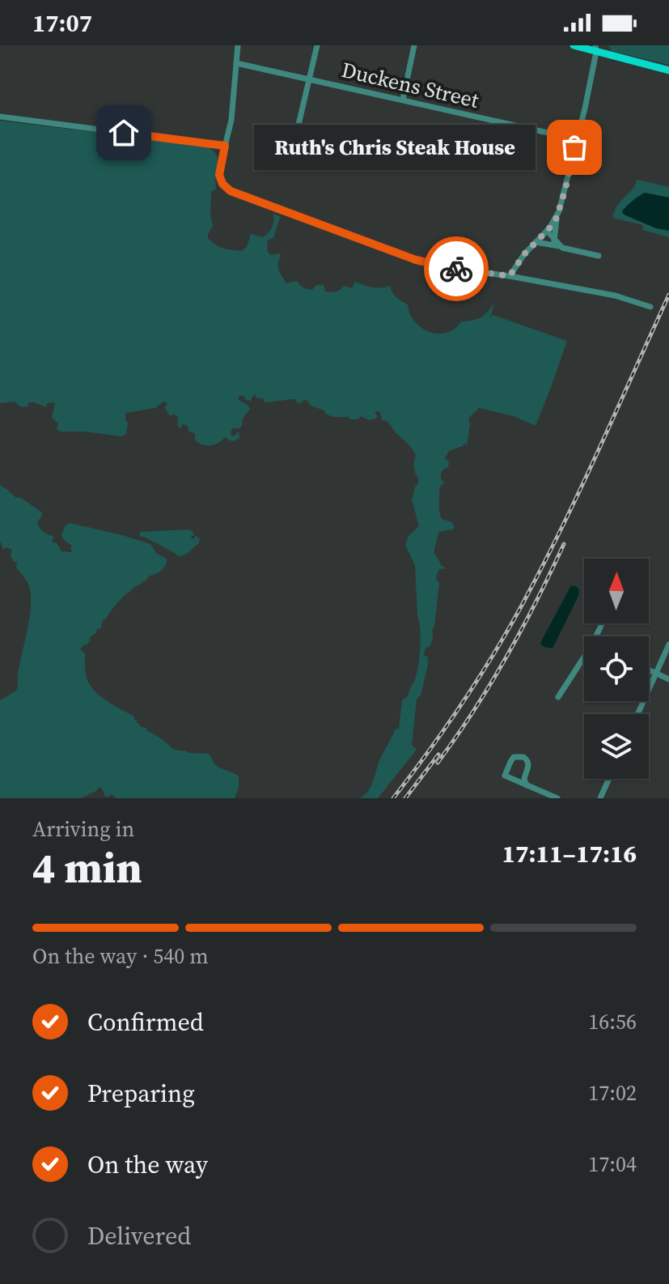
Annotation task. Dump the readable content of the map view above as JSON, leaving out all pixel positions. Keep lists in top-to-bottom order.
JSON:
{
  "streets": {
    "street": ["Duckens Street"]
  },
  "places": ["Ruth's Chris Steak House"],
  "north": "top",
  "page": {
    "status": "17:07",
    "bubble": "Ruth's Chris Steak House",
    "heading": ["4 min", "Arriving in", "17:11–17:16"],
    "bar": "On the way · 540 m",
    "list": [
      ["Confirmed", "16:56"],
      ["Preparing", "17:02"],
      ["On the way", "17:04"],
      "Delivered"
    ]
  }
}
